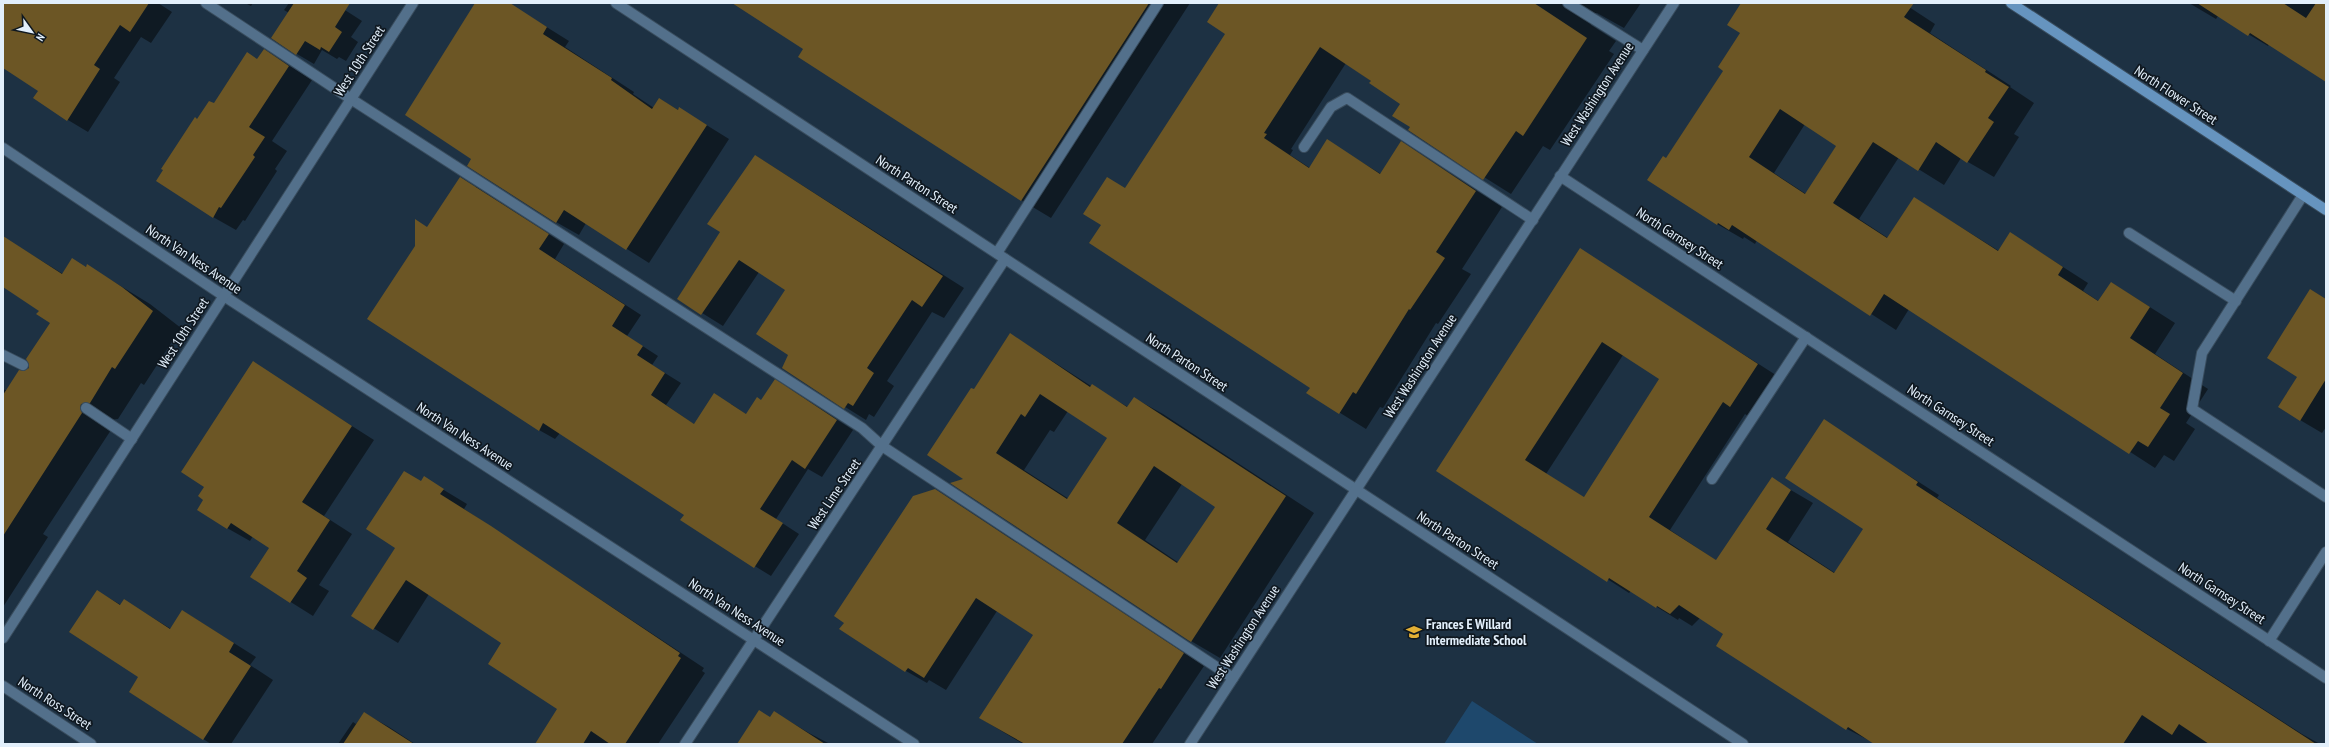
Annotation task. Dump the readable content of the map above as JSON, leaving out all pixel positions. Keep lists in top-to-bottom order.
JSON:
{
  "streets": {
    "main road": ["North Flower Street"],
    "street": [
      "West 10th Street",
      "West Washington Avenue",
      "North Parton Street",
      "North Garnsey Street",
      "North Van Ness Avenue",
      "West Lime Street",
      "North Ross Street"
    ]
  },
  "crossings": [
    ["West 10th Street", "North Van Ness Avenue"],
    ["West Washington Avenue", "North Parton Street"],
    ["West Washington Avenue", "North Garnsey Street"],
    ["North Parton Street", "West Lime Street"],
    ["North Van Ness Avenue", "West Lime Street"]
  ],
  "places": {
    "school or university": ["Frances E Willard Intermediate School"]
  },
  "north": "bottom right"
}
